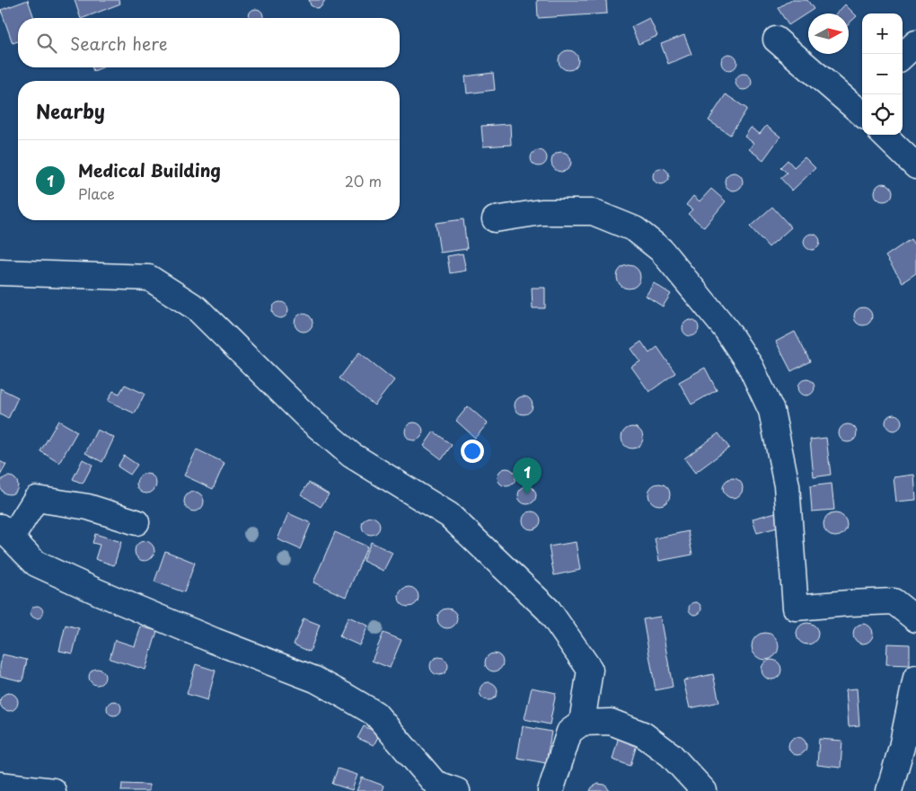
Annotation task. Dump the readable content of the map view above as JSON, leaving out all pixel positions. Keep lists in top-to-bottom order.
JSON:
{
  "north": "right",
  "page": {
    "map_buttons": ["+", "−"],
    "search": "Search here",
    "heading": "Nearby",
    "list": [
      {
        "mark": "1",
        "name": "Medical Building",
        "note": "Place",
        "value": "20 m"
      }
    ],
    "pins": "1"
  }
}
